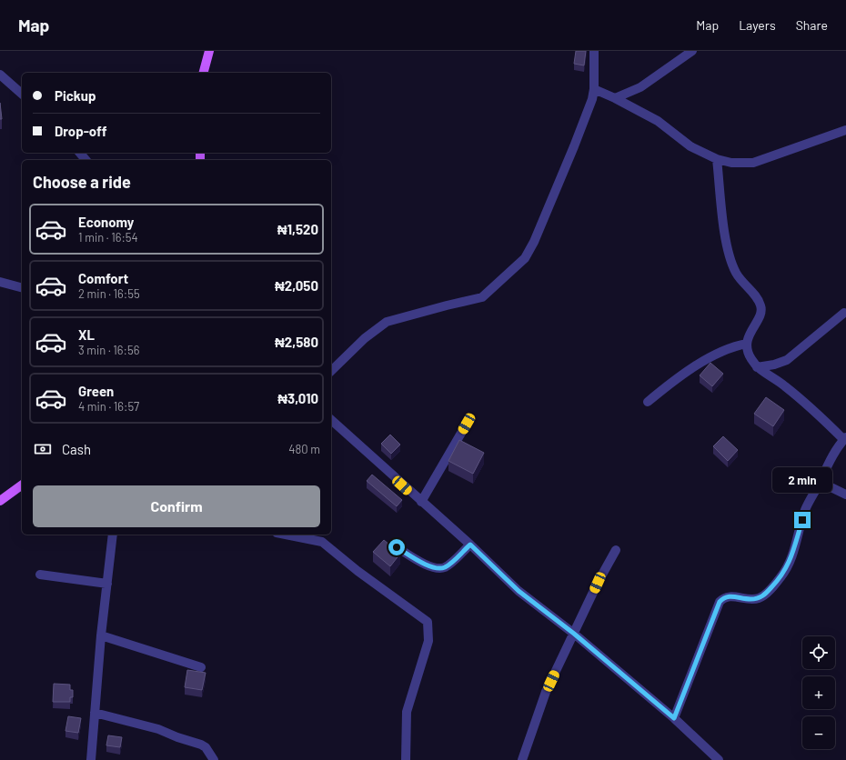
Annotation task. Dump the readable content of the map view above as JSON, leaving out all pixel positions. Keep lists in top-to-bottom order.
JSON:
{
  "page": {
    "header": "Map",
    "nav": ["Map", "Layers", "Share"],
    "banner": ["Pickup", "Drop-off"],
    "heading": "Choose a ride",
    "list": [
      {
        "name": "Economy",
        "note": "1 min · 16:54",
        "value": "₦1,520"
      },
      {
        "name": "Comfort",
        "note": "2 min · 16:55",
        "value": "₦2,050"
      },
      {
        "name": "XL",
        "note": "3 min · 16:56",
        "value": "₦2,580"
      },
      {
        "name": "Green",
        "note": "4 min · 16:57",
        "value": "₦3,010"
      }
    ],
    "pay": ["Cash", "480 m"],
    "bubble": "2 min",
    "buttons": "Confirm",
    "map_buttons": ["+", "−"]
  }
}
